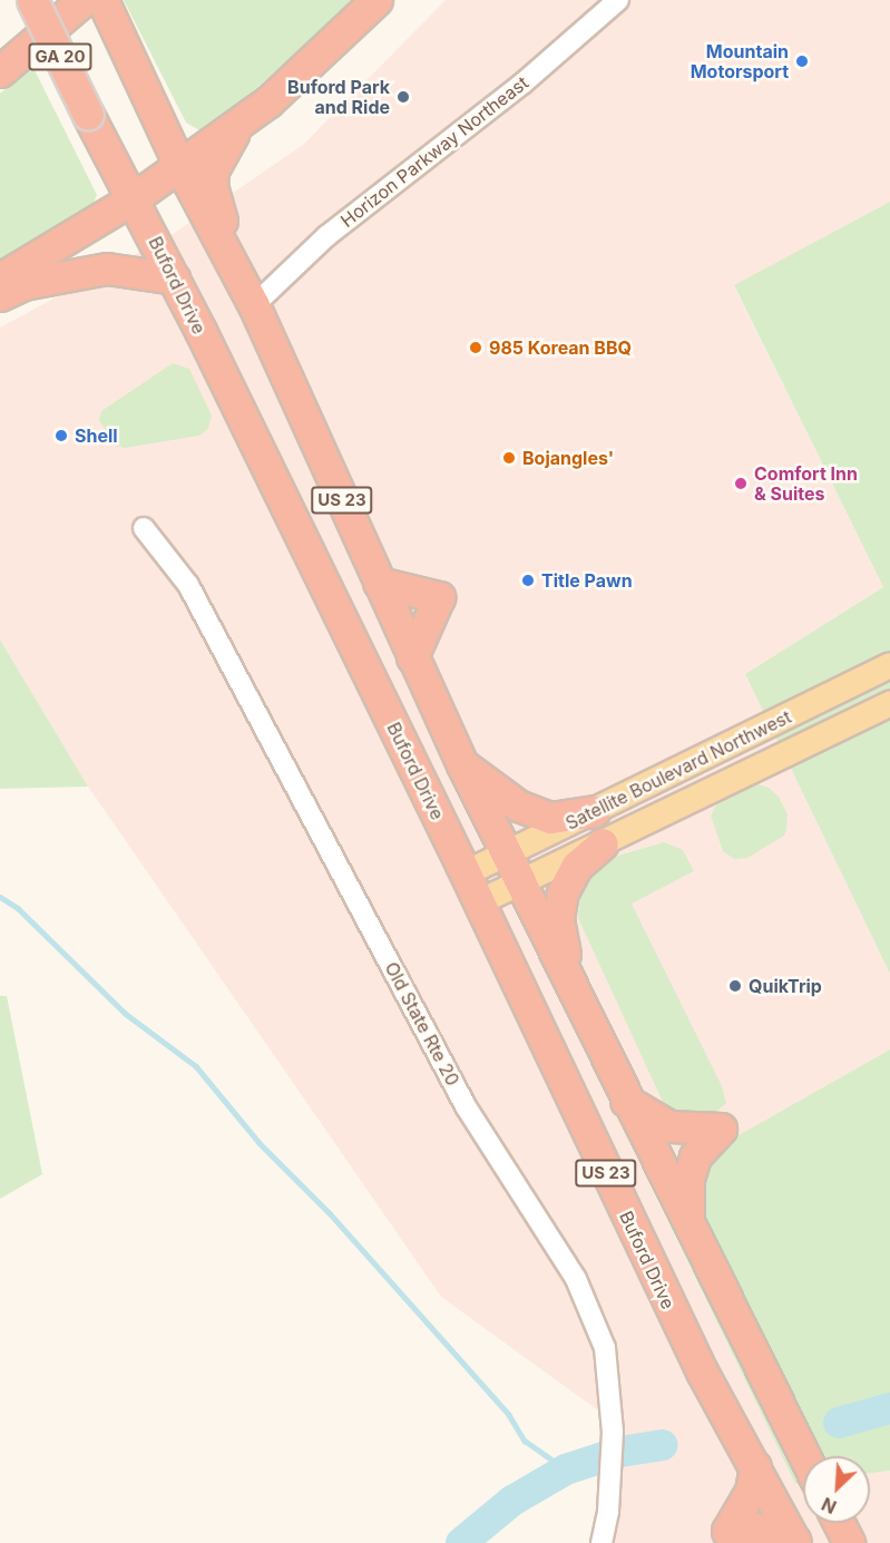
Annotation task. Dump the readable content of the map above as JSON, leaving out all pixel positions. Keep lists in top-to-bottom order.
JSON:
{
  "streets": {
    "highway": ["GA 20", "Buford Drive", "US 23"],
    "main road": ["Satellite Boulevard Northwest"],
    "street": ["Horizon Parkway Northeast", "Old State Rte 20"]
  },
  "crossings": [
    ["Horizon Parkway Northeast", "US 23"],
    ["Buford Drive", "Satellite Boulevard Northwest"],
    ["US 23", "Satellite Boulevard Northwest"]
  ],
  "places": [
    "Mountain Motorsport",
    "Buford Park and Ride",
    "985 Korean BBQ",
    "Shell",
    "Bojangles'",
    "Comfort Inn & Suites",
    "Title Pawn",
    "QuikTrip"
  ],
  "north": "bottom left"
}
